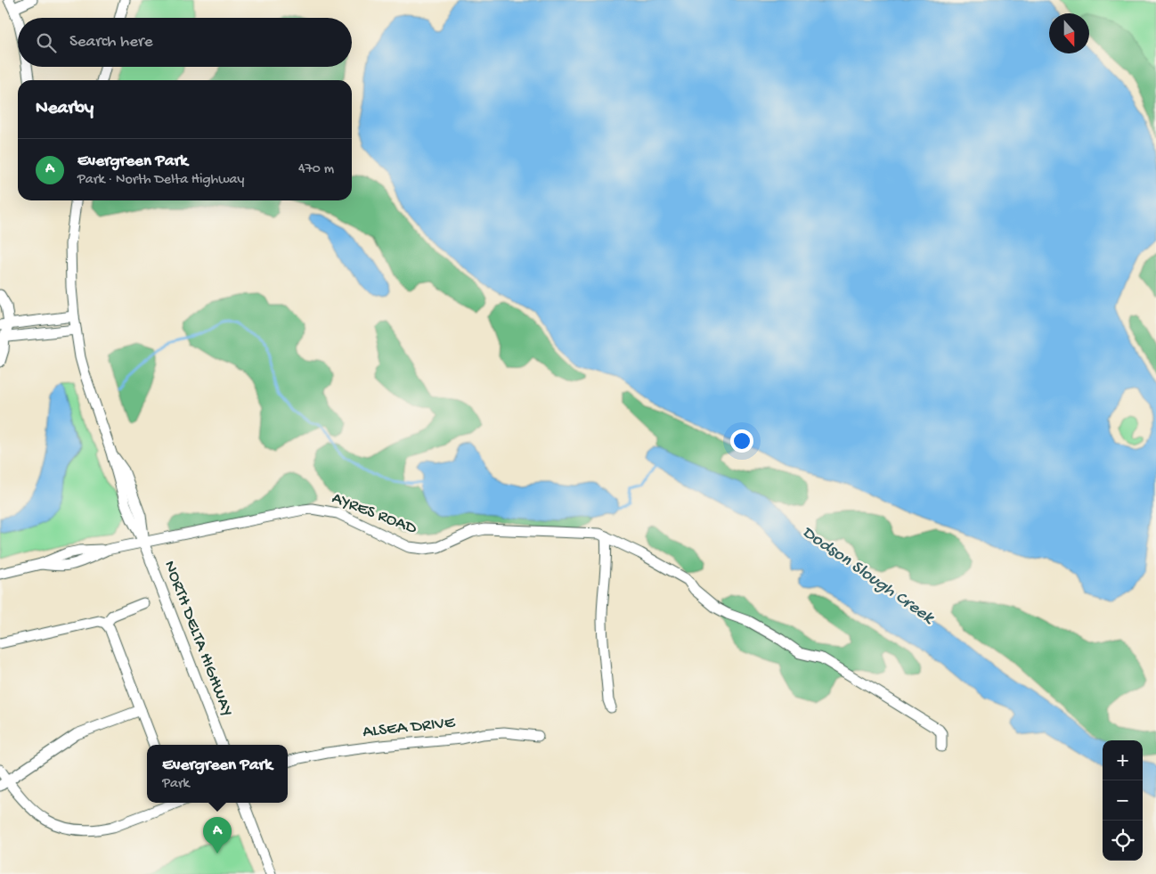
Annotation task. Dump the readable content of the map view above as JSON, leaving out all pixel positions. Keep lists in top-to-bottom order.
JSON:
{
  "streets": {
    "street": ["AYRES ROAD", "NORTH DELTA HIGHWAY", "ALSEA DRIVE"]
  },
  "crossings": [
    ["AYRES ROAD", "NORTH DELTA HIGHWAY"]
  ],
  "water": ["Dodson Slough Creek"],
  "north": "bottom",
  "page": {
    "search": "Search here",
    "heading": "Nearby",
    "list": [
      {
        "mark": "A",
        "name": "Evergreen Park",
        "note": "Park · North Delta Highway",
        "value": "470 m"
      }
    ],
    "map_buttons": ["+", "−"],
    "popup": ["Evergreen Park", "Park"],
    "pins": "A"
  }
}
